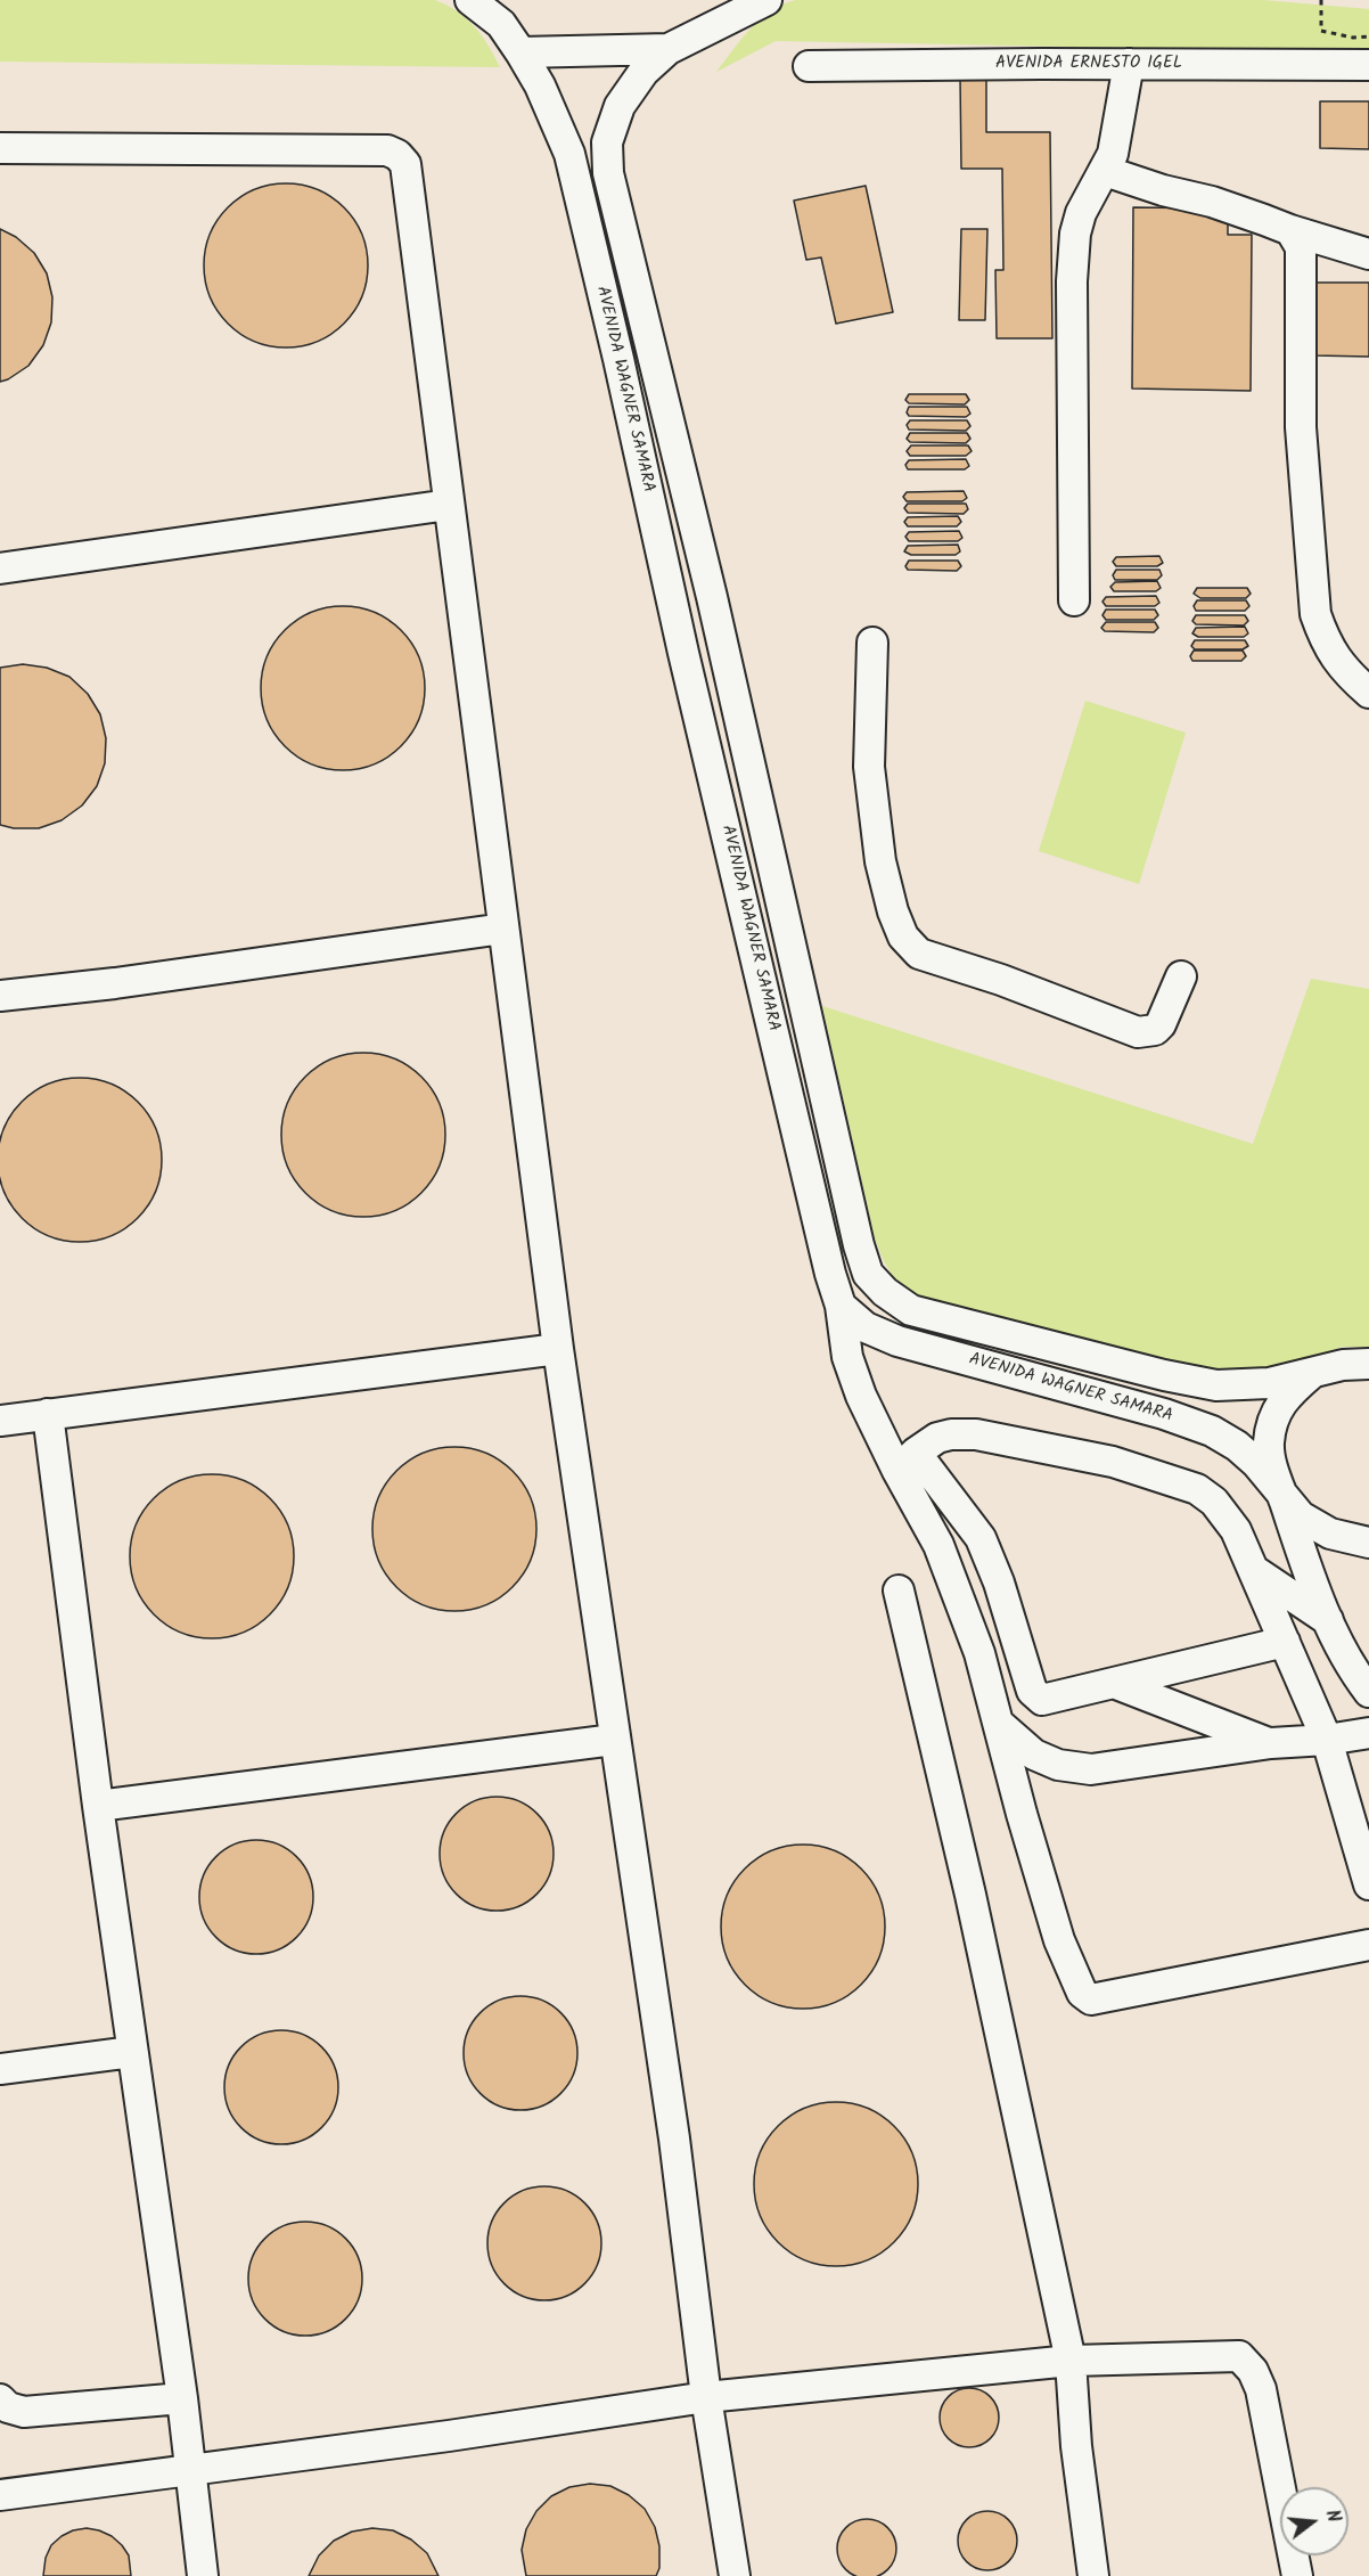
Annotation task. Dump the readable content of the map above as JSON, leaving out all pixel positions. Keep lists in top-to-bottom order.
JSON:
{
  "streets": {
    "street": ["AVENIDA ERNESTO IGEL", "AVENIDA WAGNER SAMARA"]
  },
  "north": "right"
}
